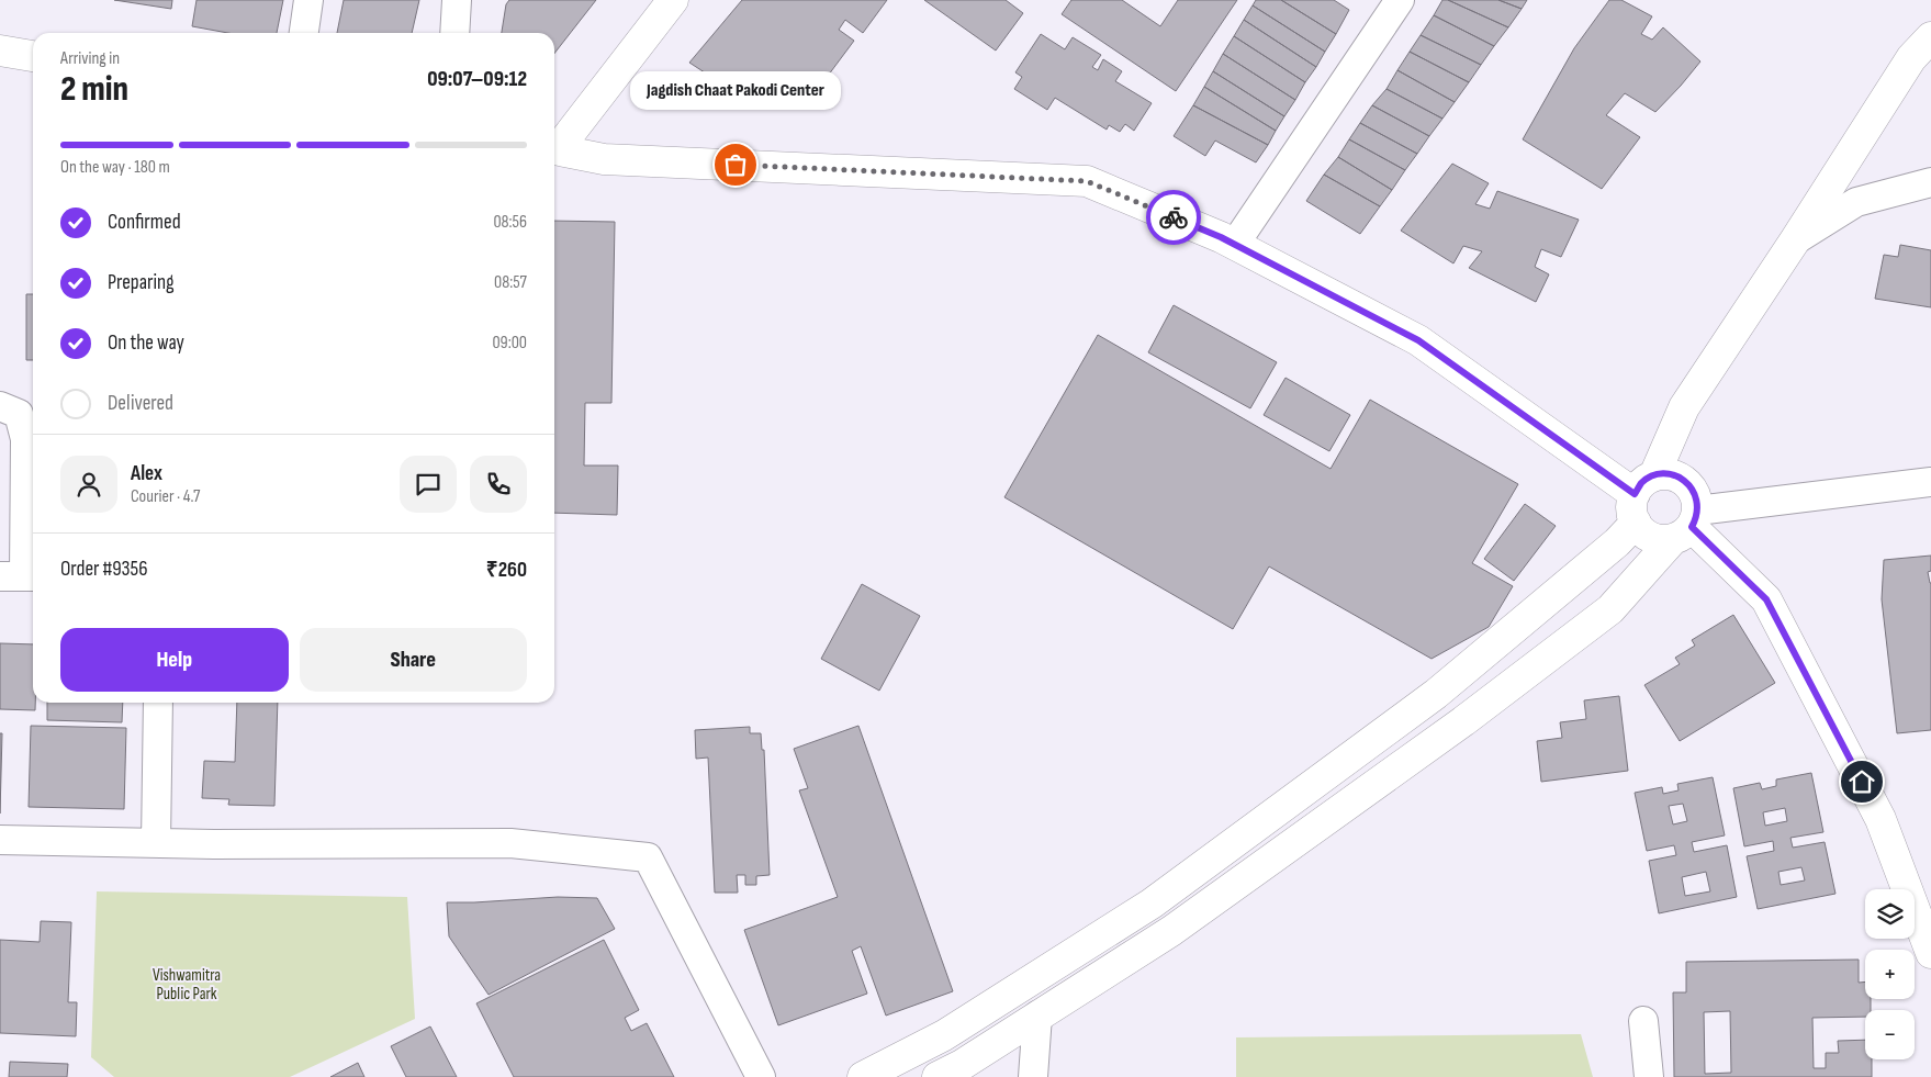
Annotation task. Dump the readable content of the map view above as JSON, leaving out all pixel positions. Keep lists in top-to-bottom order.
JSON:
{
  "parks": ["Vishwamitra Public Park"],
  "places": ["Jagdish Chaat Pakodi Center"],
  "page": {
    "heading": ["2 min", "Arriving in", "09:07–09:12"],
    "panel": [
      "Alex",
      "Courier · 4.7",
      "Order #9356",
      "₹260"
    ],
    "bubble": "Jagdish Chaat Pakodi Center",
    "bar": "On the way · 180 m",
    "list": [
      ["Confirmed", "08:56"],
      ["Preparing", "08:57"],
      ["On the way", "09:00"],
      "Delivered"
    ],
    "buttons": ["Help", "Share"],
    "map_buttons": ["+", "−"]
  }
}
